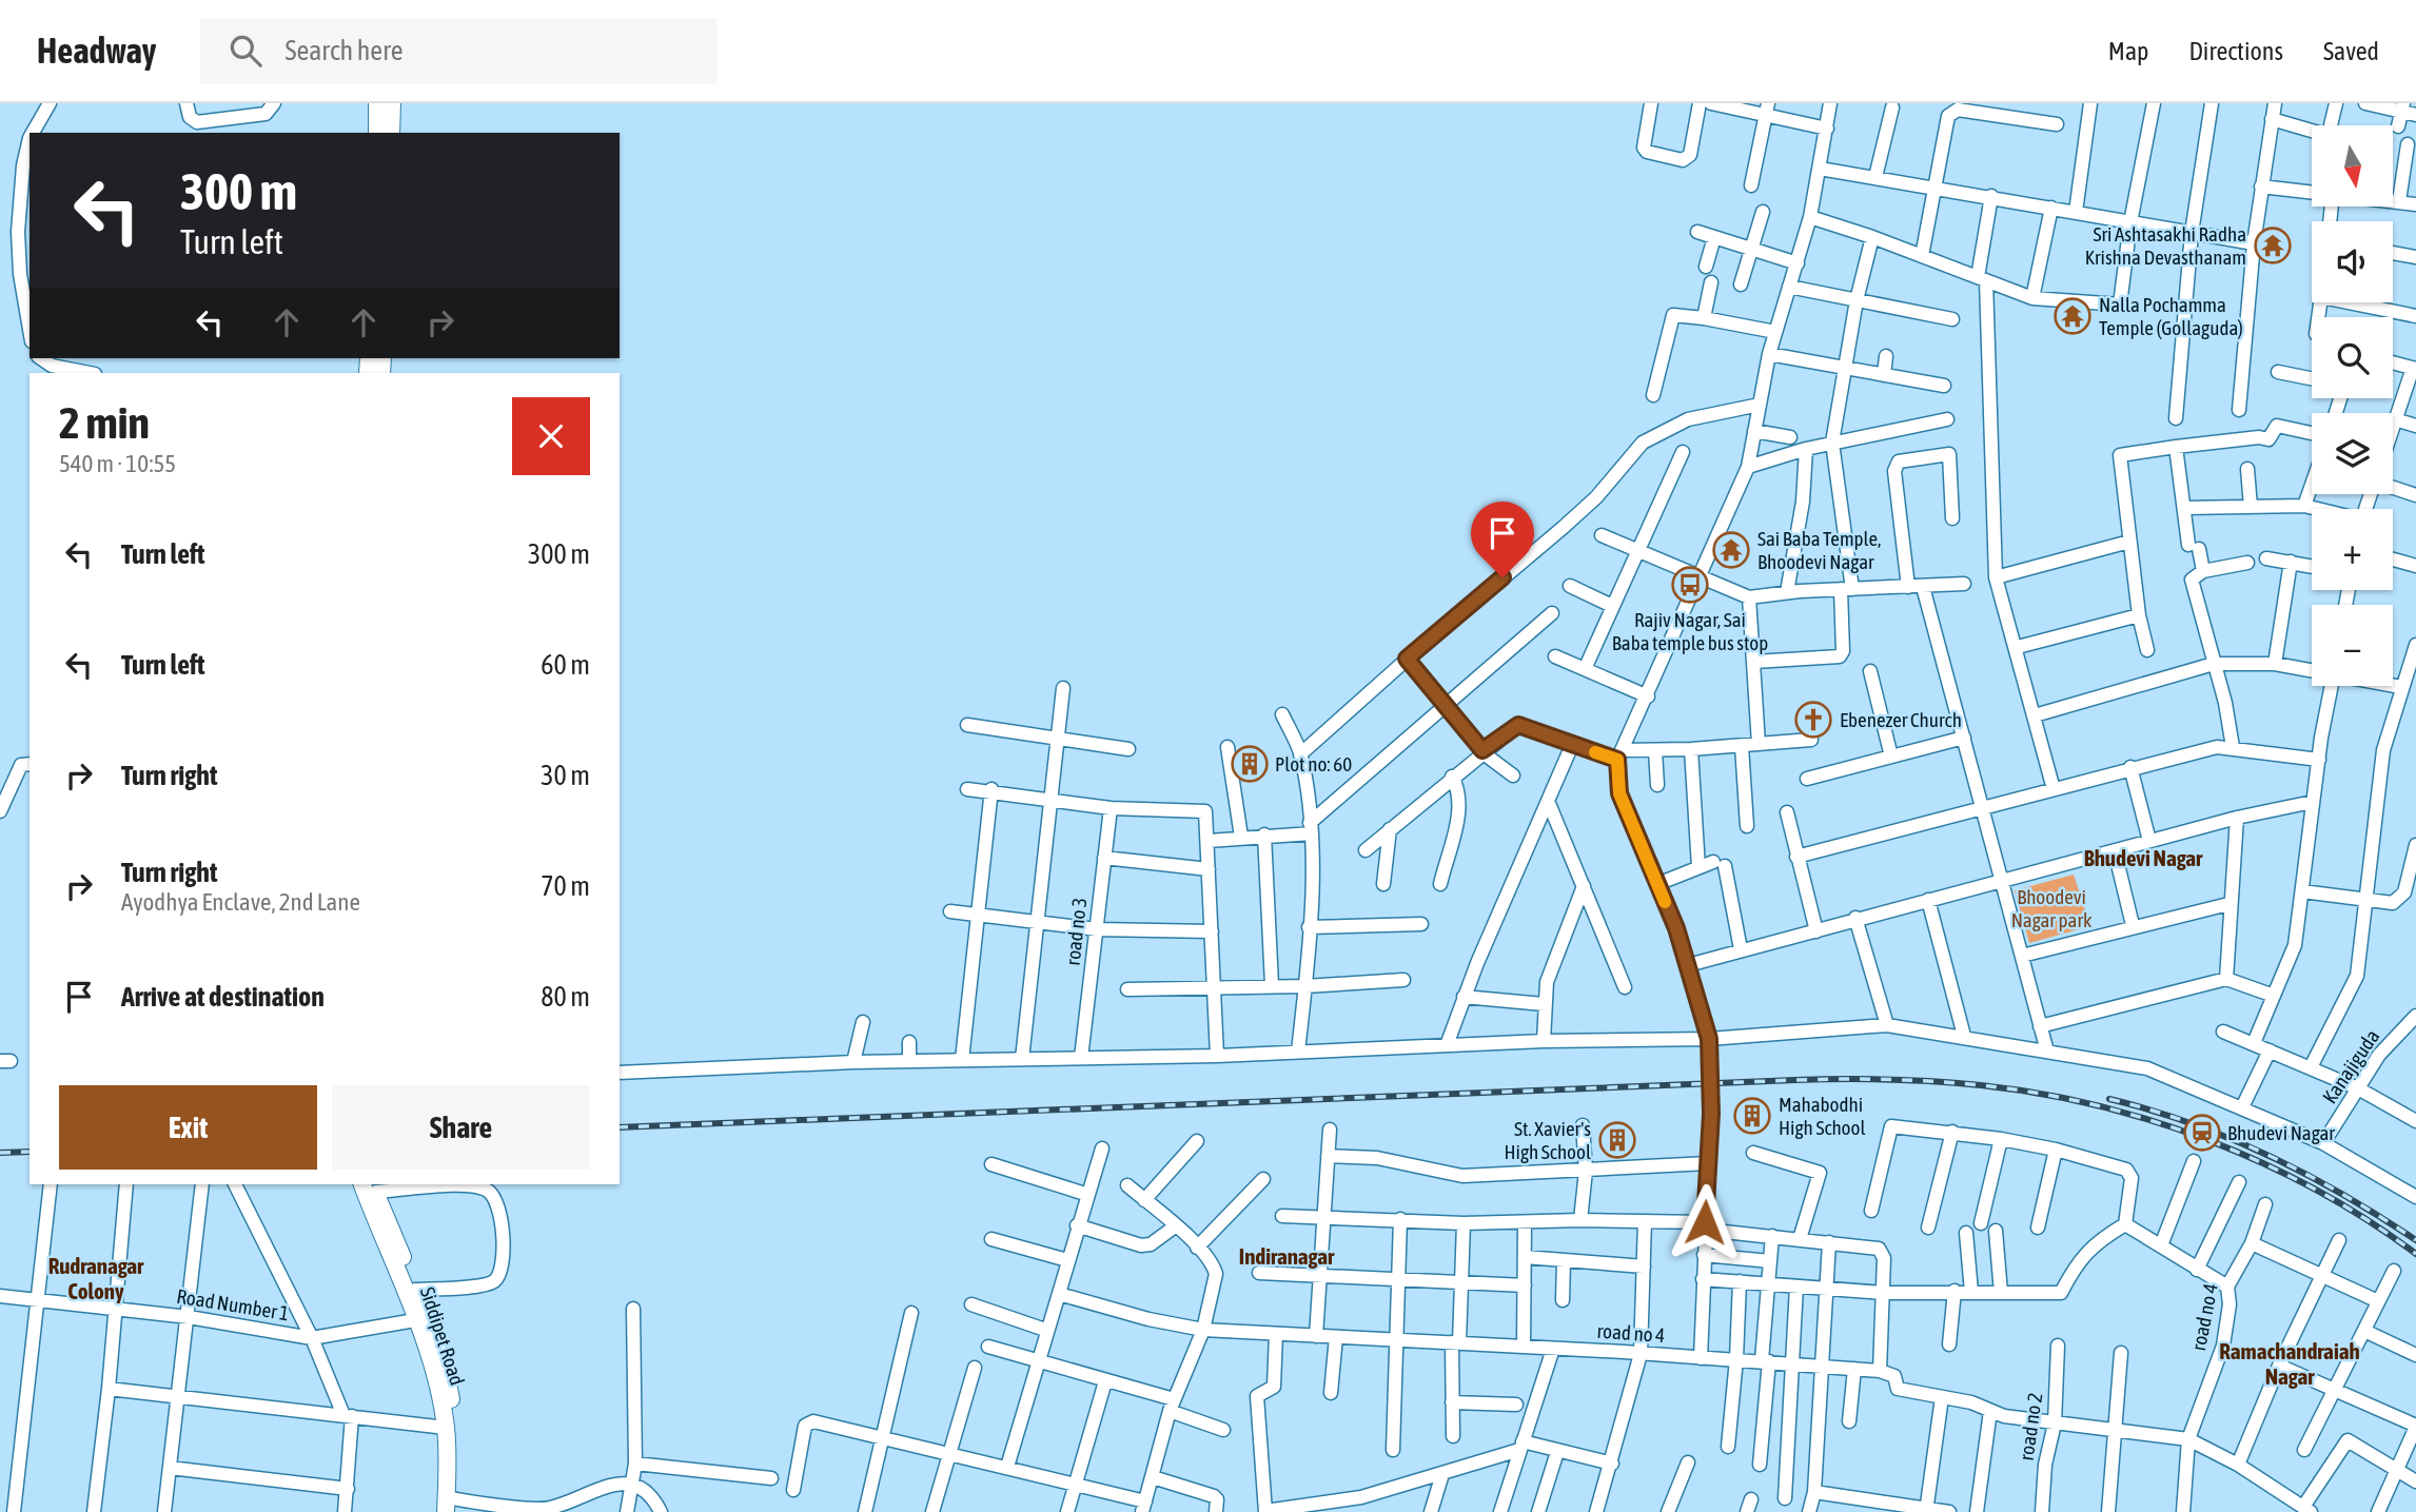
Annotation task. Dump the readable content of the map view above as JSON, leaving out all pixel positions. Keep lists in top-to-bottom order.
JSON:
{
  "streets": {
    "main road": ["Siddipet Road"],
    "street": [
      "road no 3",
      "Kanajiguda",
      "Road Number 1",
      "road no 4",
      "road no 2"
    ]
  },
  "crossings": [
    ["Road Number 1", "Siddipet Road"]
  ],
  "districts": [
    "Bhudevi Nagar",
    "Indiranagar",
    "Rudranagar Colony",
    "Ramachandraiah Nagar"
  ],
  "parks": ["Bhoodevi Nagar park"],
  "places": {
    "temple": ["Sri Ashtasakhi Radha Krishna Devasthanam", "Nalla Pochamma Temple (Gollaguda)", "Sai Baba Temple, Bhoodevi Nagar"],
    "bus stop": ["Rajiv Nagar, Sai Baba temple bus stop"],
    "church": ["Ebenezer Church"],
    "building": ["Plot no: 60", "Mahabodhi High School", "St. Xavier's High School"],
    "station": ["Bhudevi Nagar"]
  },
  "north": "bottom",
  "page": {
    "header": "Headway",
    "search": "Search here",
    "nav": ["Map", "Directions", "Saved"],
    "map_buttons": ["+", "−"],
    "turn": ["300 m", "Turn left"],
    "heading": ["2 min", "540 m · 10:55"],
    "list": [
      {
        "name": "Turn left",
        "value": "300 m"
      },
      {
        "name": "Turn left",
        "value": "60 m"
      },
      {
        "name": "Turn right",
        "value": "30 m"
      },
      {
        "name": "Turn right",
        "note": "Ayodhya Enclave, 2nd Lane",
        "value": "70 m"
      },
      {
        "name": "Arrive at destination",
        "value": "80 m"
      }
    ],
    "buttons": ["Exit", "Share"]
  }
}
